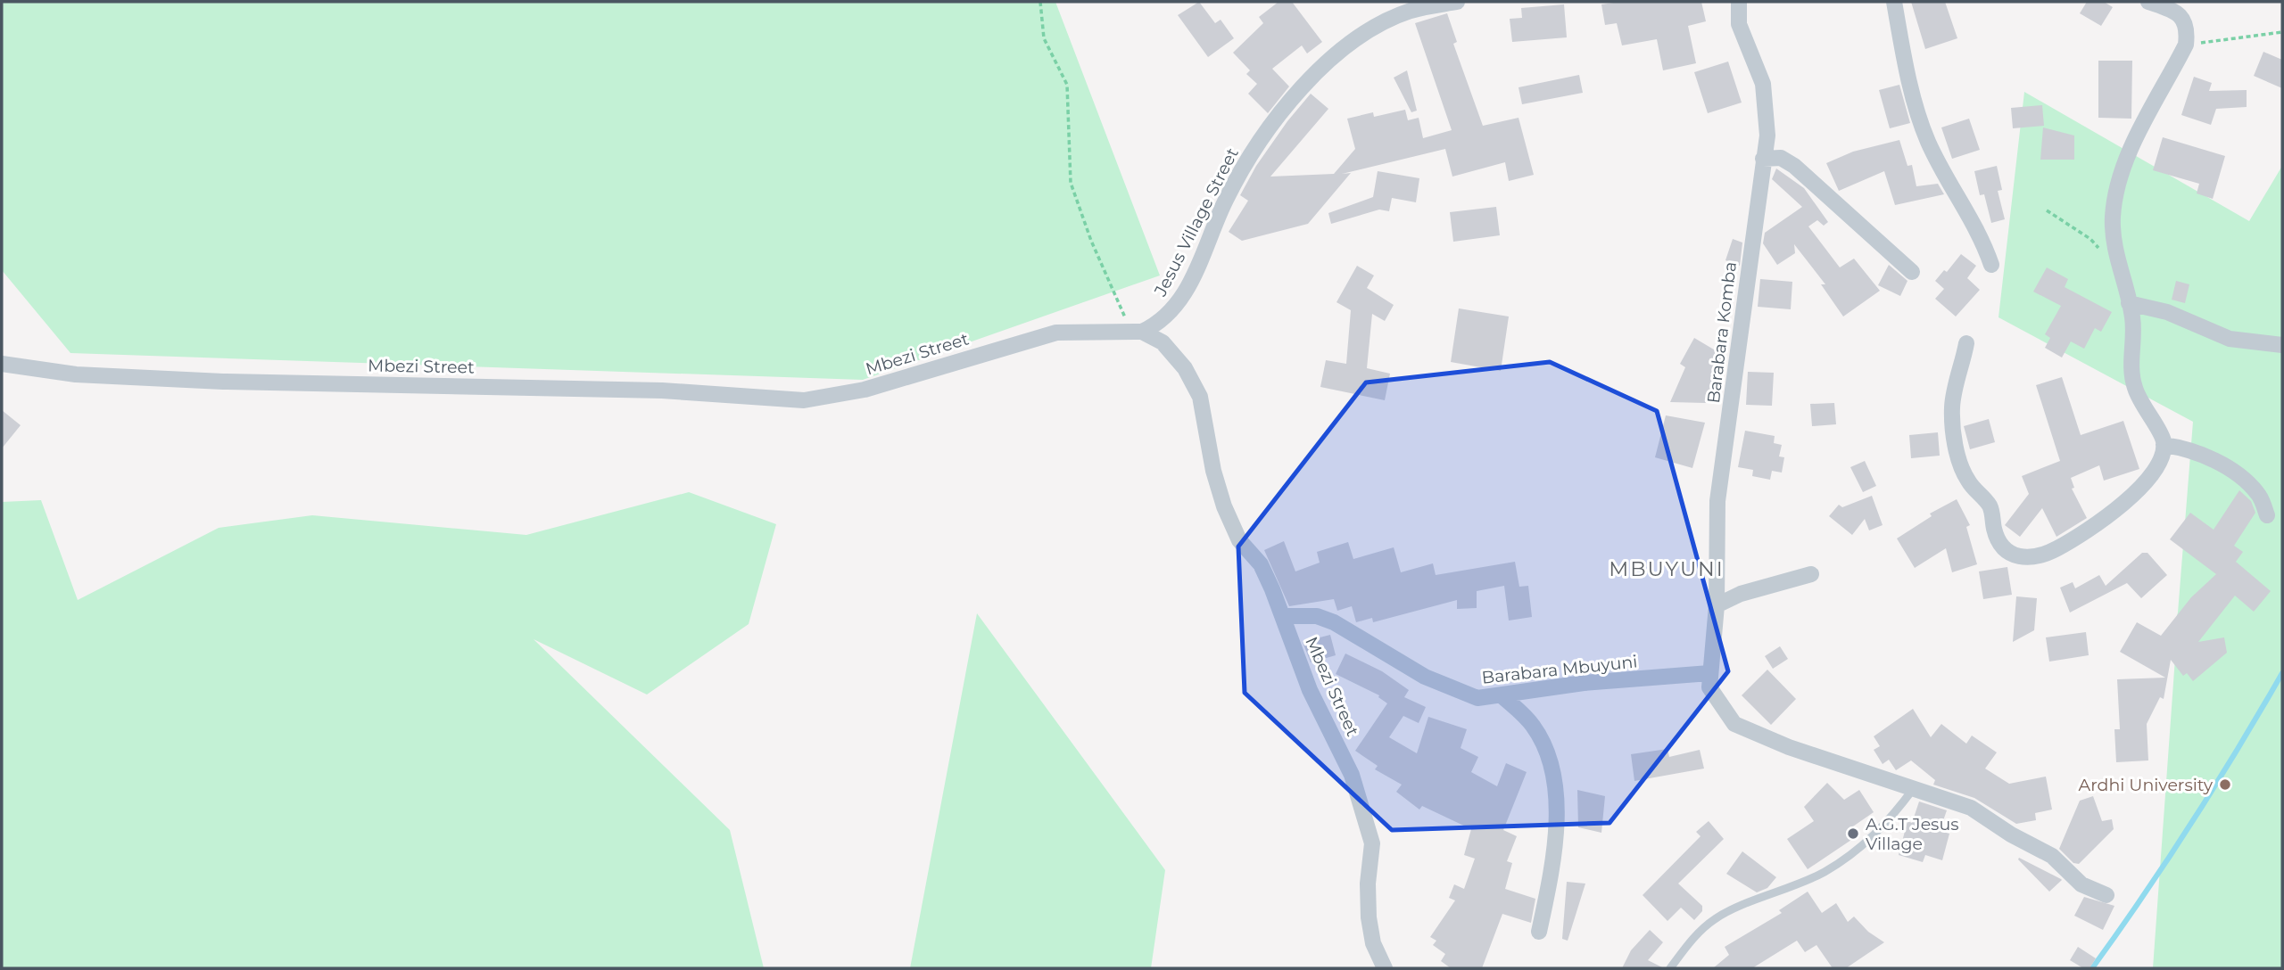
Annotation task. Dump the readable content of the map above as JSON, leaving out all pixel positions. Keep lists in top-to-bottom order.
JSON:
{
  "streets": {
    "street": [
      "Jesus Village Street",
      "Barabara Komba",
      "Mbezi Street",
      "Barabara Mbuyuni"
    ]
  },
  "crossings": [
    ["Jesus Village Street", "Mbezi Street"],
    ["Barabara Komba", "Barabara Mbuyuni"],
    ["Mbezi Street", "Barabara Mbuyuni"]
  ],
  "districts": ["MBUYUNI"],
  "places": ["Ardhi University", "A.G.T Jesus Village"]
}
